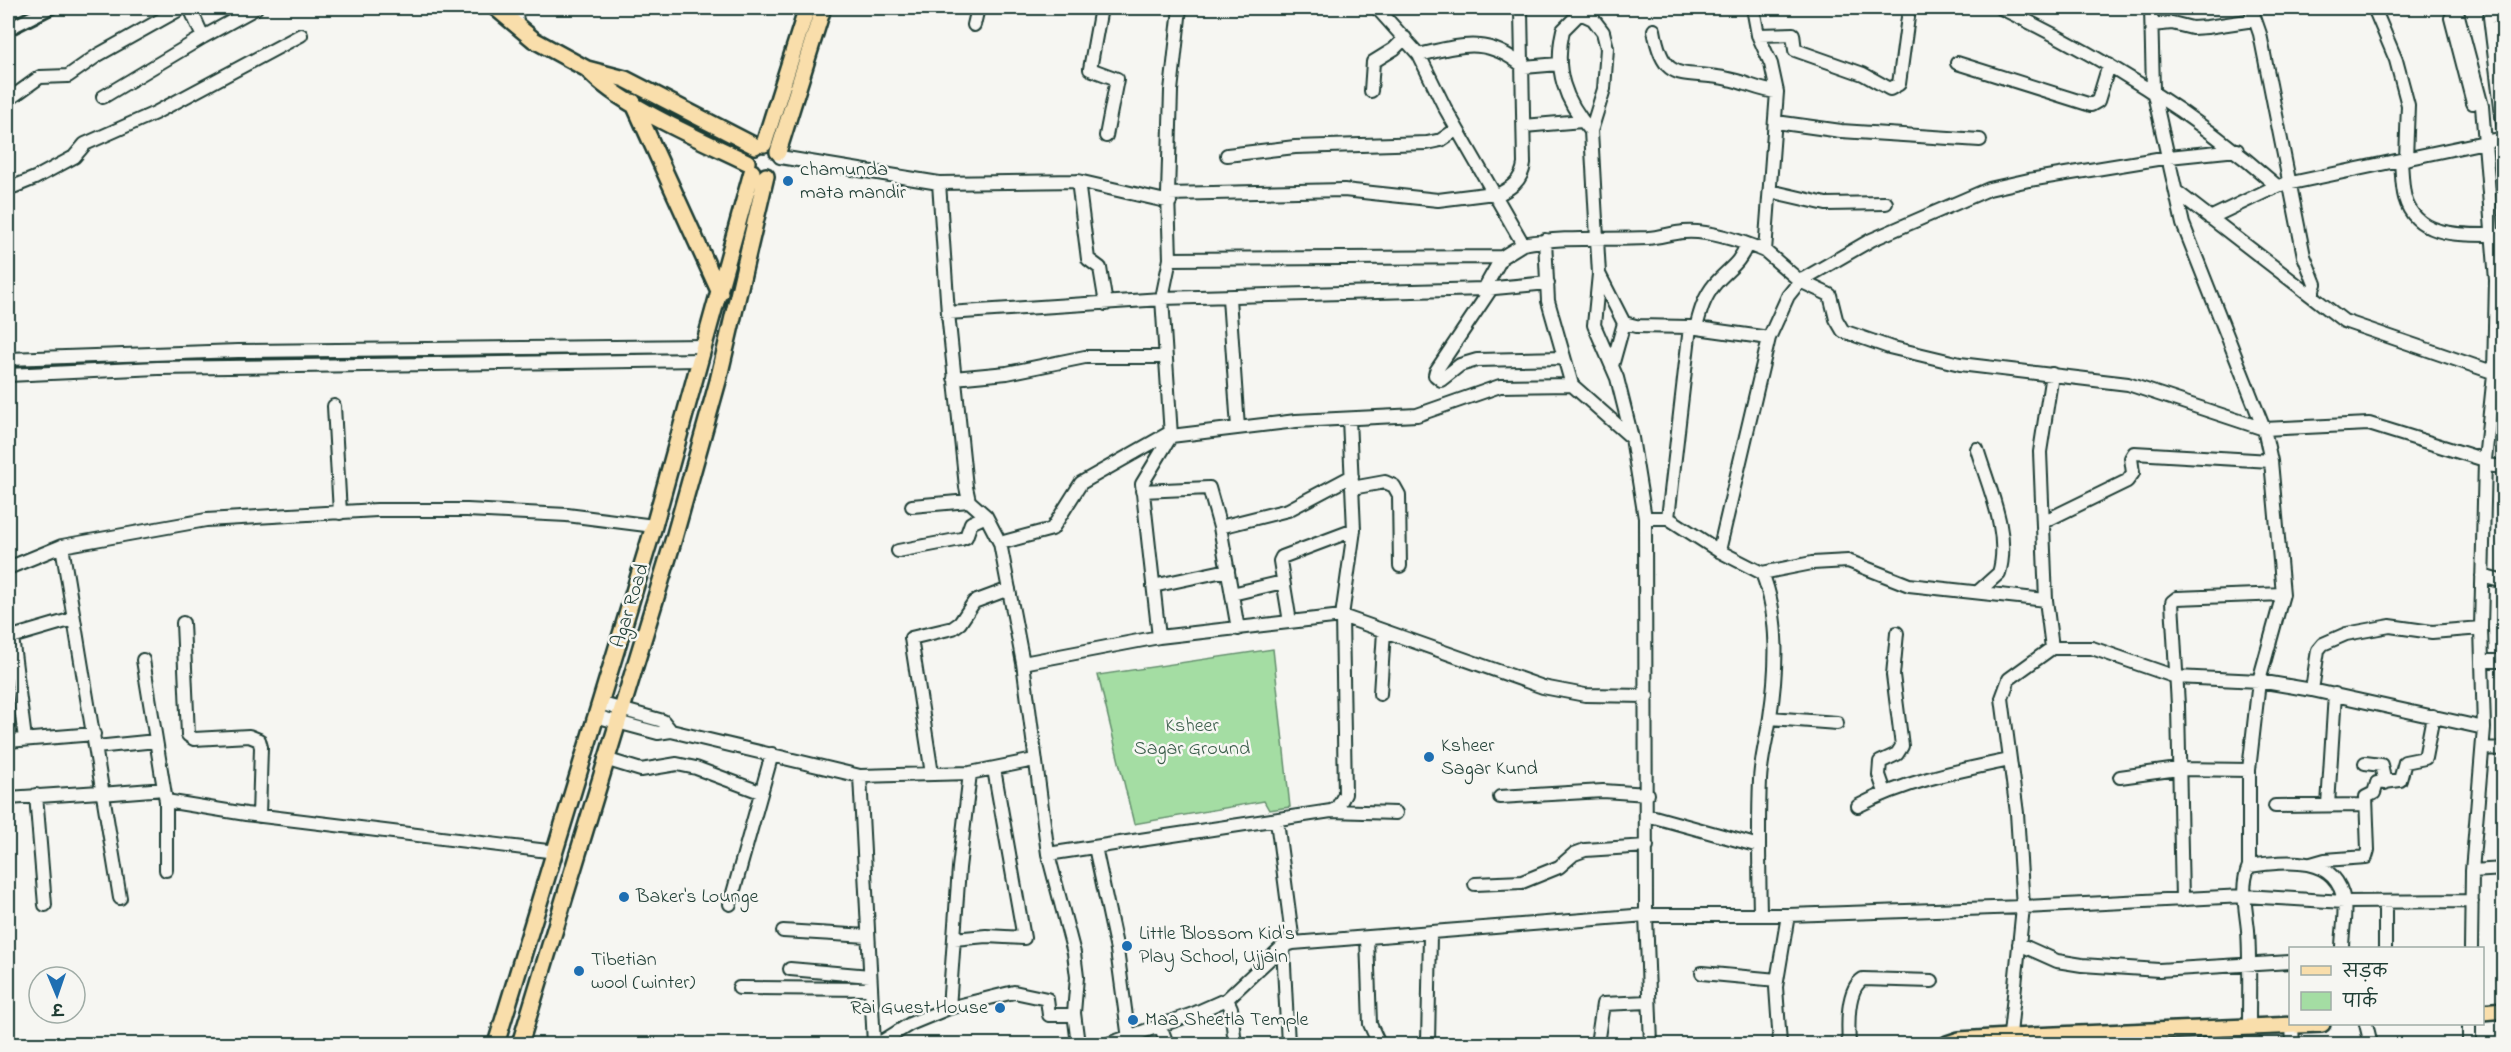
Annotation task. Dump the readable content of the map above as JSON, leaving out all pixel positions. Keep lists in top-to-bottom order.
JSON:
{
  "streets": {
    "main road": ["Agar Road"]
  },
  "parks": ["Ksheer Sagar Ground"],
  "places": [
    "chamunda mata mandir",
    "Ksheer Sagar Kund",
    "Baker's Lounge",
    "Little Blossom Kid's Play School, Ujjain",
    "Tibetian wool (winter)",
    "Rai Guest House",
    "Maa Sheetla Temple"
  ],
  "legend": ["सड़क", "पार्क"],
  "north": "bottom"
}
